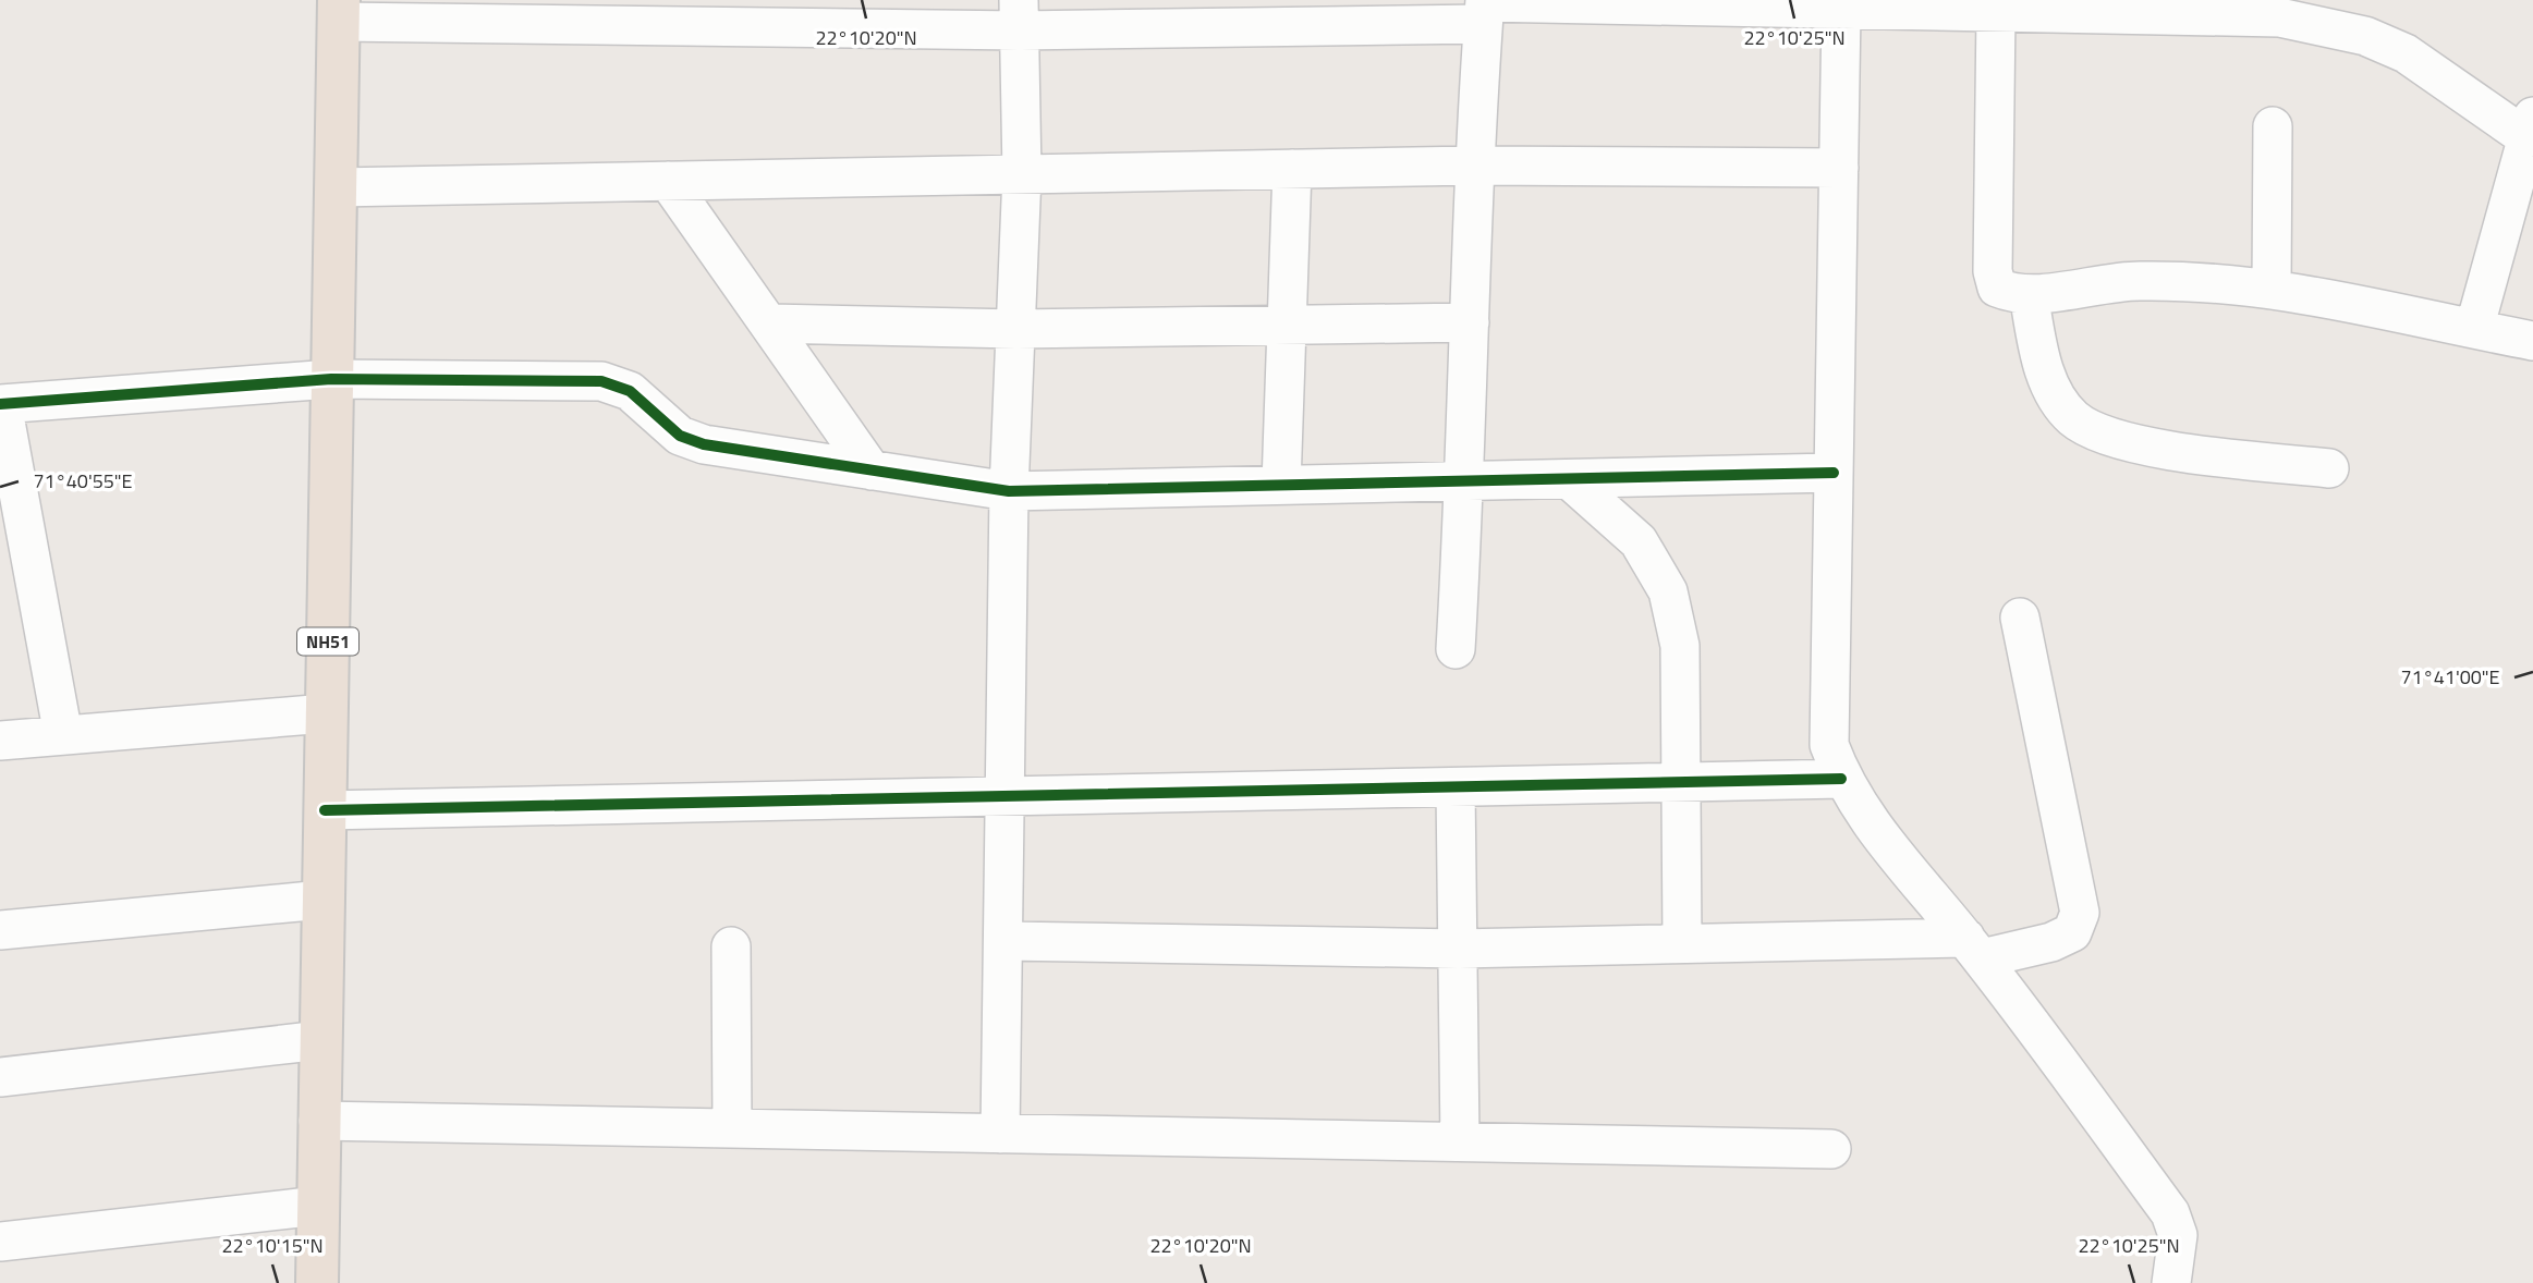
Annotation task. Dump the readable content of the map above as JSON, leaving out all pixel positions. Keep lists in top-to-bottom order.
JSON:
{
  "streets": {
    "highway": ["NH51"]
  },
  "coordinates": [
    "22°10'20\"N",
    "22°10'25\"N",
    "71°40'55\"E",
    "71°41'00\"E",
    "22°10'15\"N"
  ]
}
